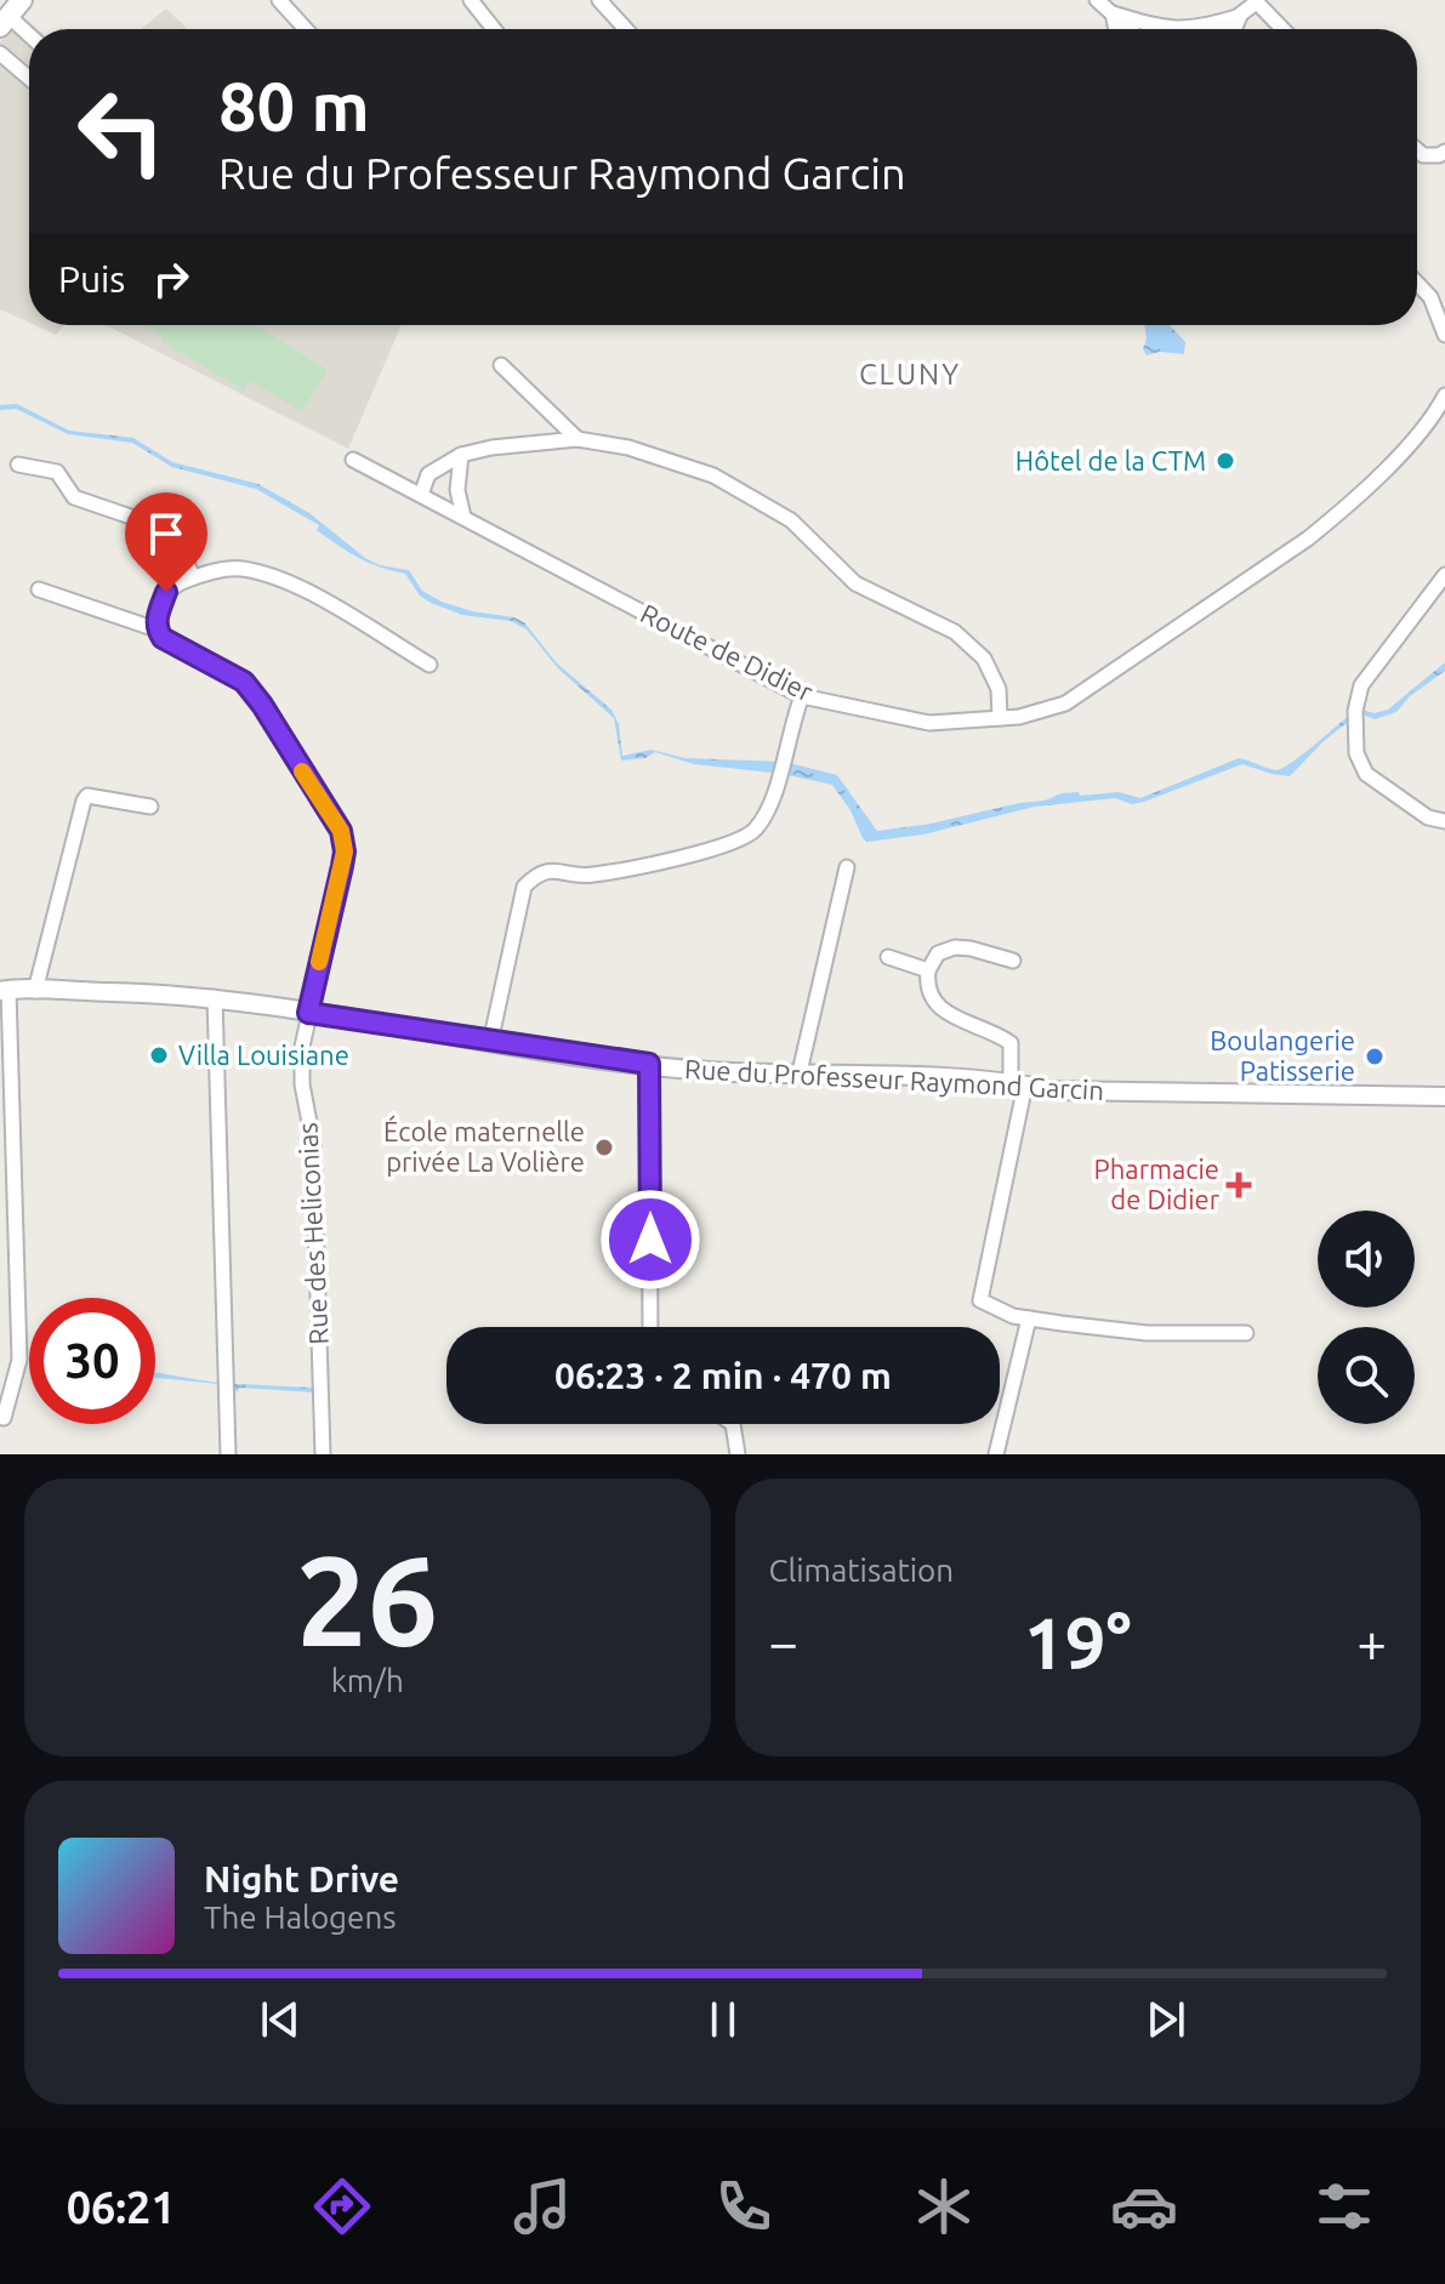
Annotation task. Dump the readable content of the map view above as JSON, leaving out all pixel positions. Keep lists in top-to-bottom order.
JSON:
{
  "streets": {
    "street": ["Route de Didier", "Rue du Professeur Raymond Garcin", "Rue des Heliconias"]
  },
  "crossings": [
    ["Rue du Professeur Raymond Garcin", "Rue des Heliconias"]
  ],
  "districts": ["CLUNY"],
  "places": {
    "other": [
      "Hôtel de la CTM",
      "Villa Louisiane",
      "Boulangerie Patisserie",
      "École maternelle privée La Volière"
    ],
    "health": ["Pharmacie de Didier"]
  },
  "page": {
    "turn": ["80 m", "Rue du Professeur Raymond Garcin"],
    "then": "Puis",
    "limit": "30",
    "trip": "06:23 · 2 min · 470 m",
    "tile": [
      ["26", "km/h"],
      "Climatisation"
    ],
    "heat": ["−", "19°", "+"],
    "song": ["Night Drive", "The Halogens"],
    "tabs": "06:21"
  }
}
